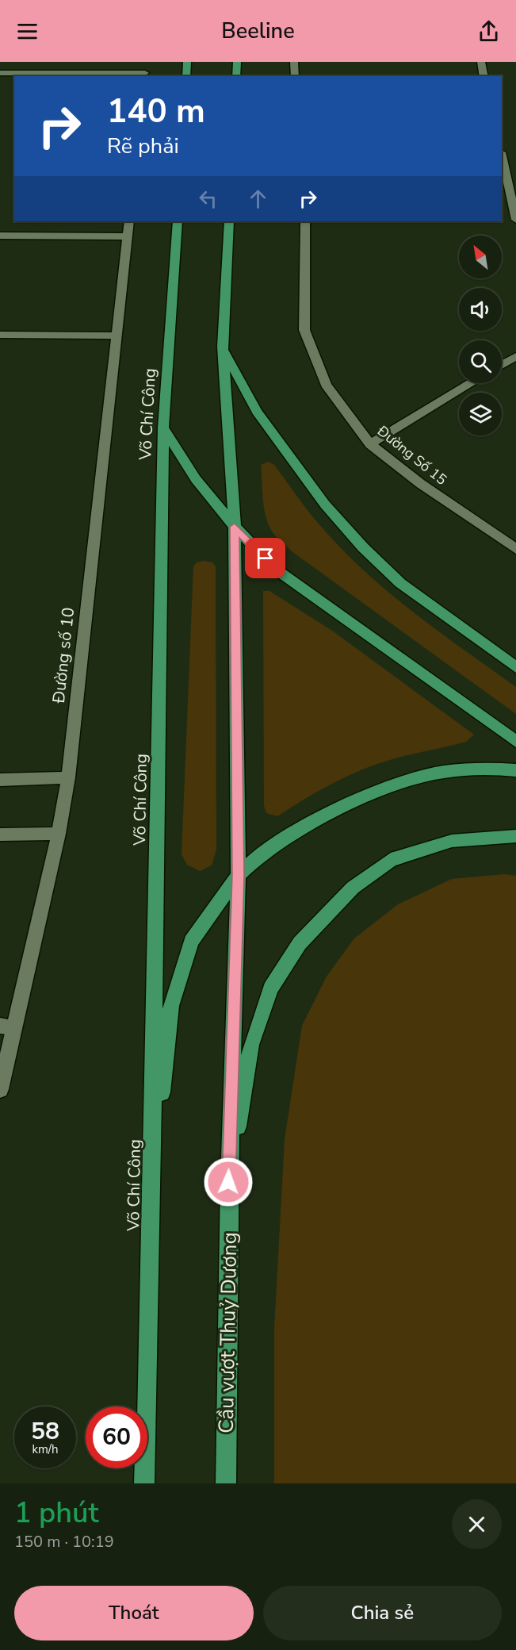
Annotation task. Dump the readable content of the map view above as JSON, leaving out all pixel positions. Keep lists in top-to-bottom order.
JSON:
{
  "streets": {
    "main road": ["Võ Chí Công", "Cầu vượt Thuỷ Dương"],
    "street": ["Đường Số 15", "Đường số 10"]
  },
  "north": "top left",
  "page": {
    "header": "Beeline",
    "turn": ["140 m", "Rẽ phải"],
    "speed": "58 km/h",
    "limit": "60",
    "heading": ["1 phút", "150 m · 10:19"],
    "buttons": ["Thoát", "Chia sẻ"]
  }
}
